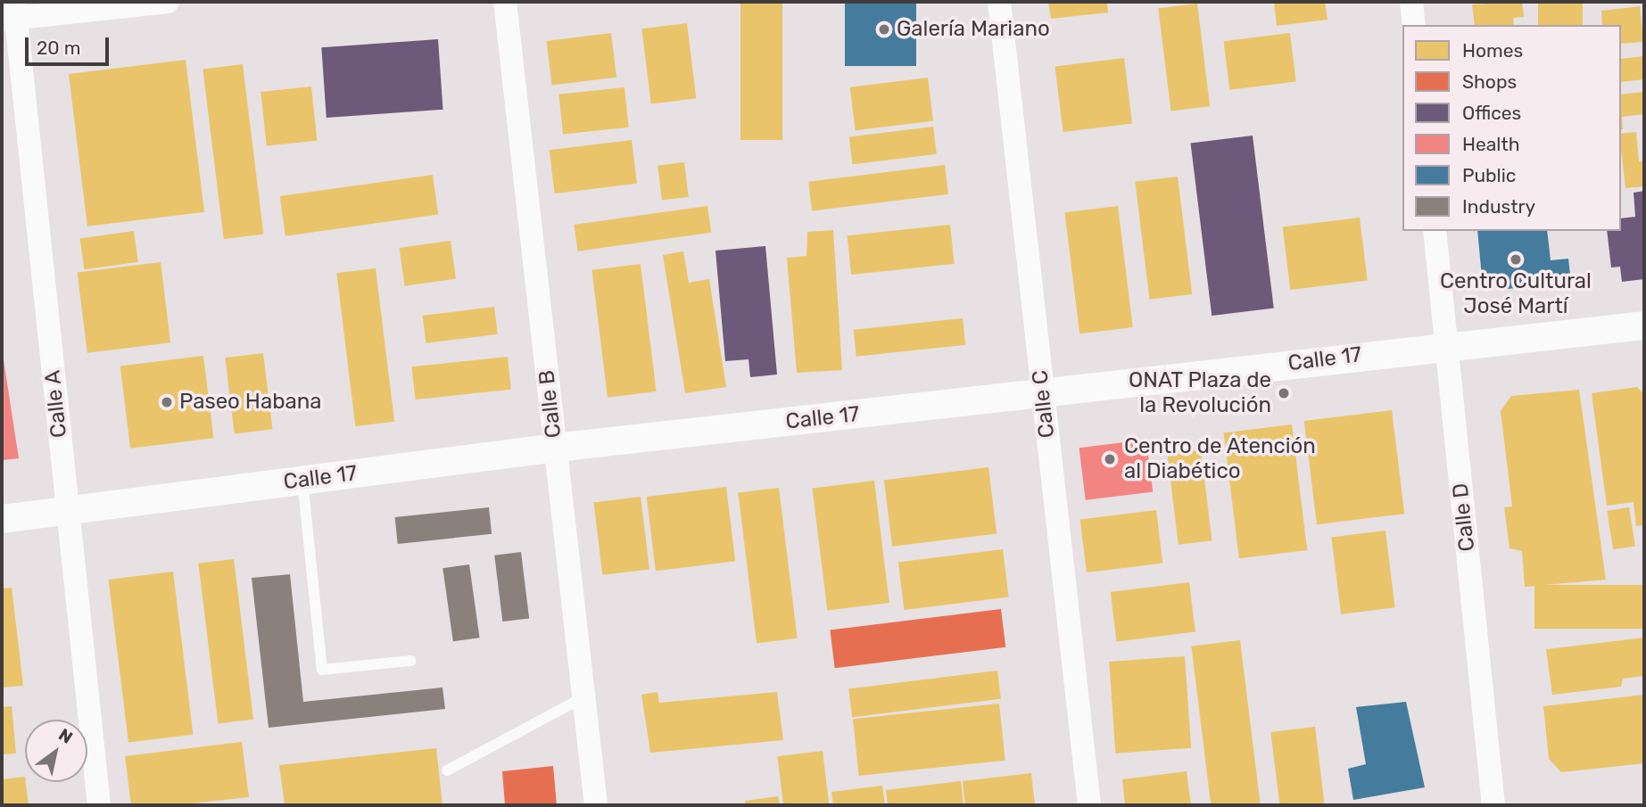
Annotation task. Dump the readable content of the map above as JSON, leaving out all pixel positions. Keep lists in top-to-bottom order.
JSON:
{
  "streets": {
    "street": [
      "Calle 17",
      "Calle A",
      "Calle B",
      "Calle C",
      "Calle D"
    ]
  },
  "crossings": [
    ["Calle 17", "Calle A"],
    ["Calle 17", "Calle B"],
    ["Calle 17", "Calle C"],
    ["Calle 17", "Calle D"]
  ],
  "places": [
    "Galería Mariano",
    "Centro Cultural José Martí",
    "ONAT Plaza de la Revolución",
    "Paseo Habana",
    "Centro de Atención al Diabético"
  ],
  "legend": [
    "Homes",
    "Shops",
    "Offices",
    "Health",
    "Public",
    "Industry"
  ],
  "scale_bar": "20 m",
  "north": "top right"
}
